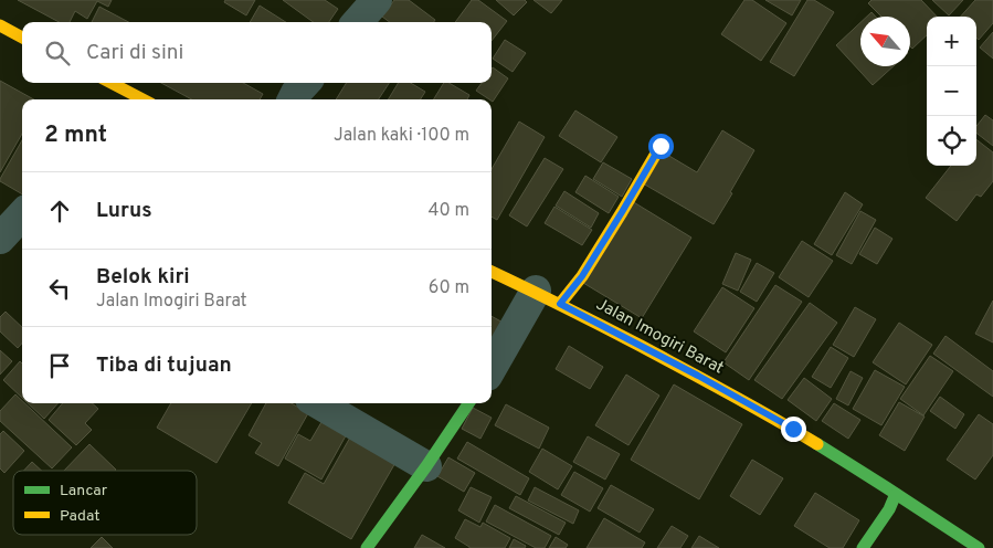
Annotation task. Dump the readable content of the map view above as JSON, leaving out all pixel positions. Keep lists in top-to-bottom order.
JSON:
{
  "streets": {
    "main road": ["Jalan Imogiri Barat"]
  },
  "legend": ["Lancar", "Padat"],
  "north": "top left",
  "page": {
    "map_buttons": ["+", "−"],
    "search": "Cari di sini",
    "heading": ["2 mnt", "Jalan kaki · 100 m"],
    "list": [
      ["Lurus", "40 m"],
      ["Belok kiri", "Jalan Imogiri Barat", "60 m"],
      "Tiba di tujuan"
    ]
  }
}
